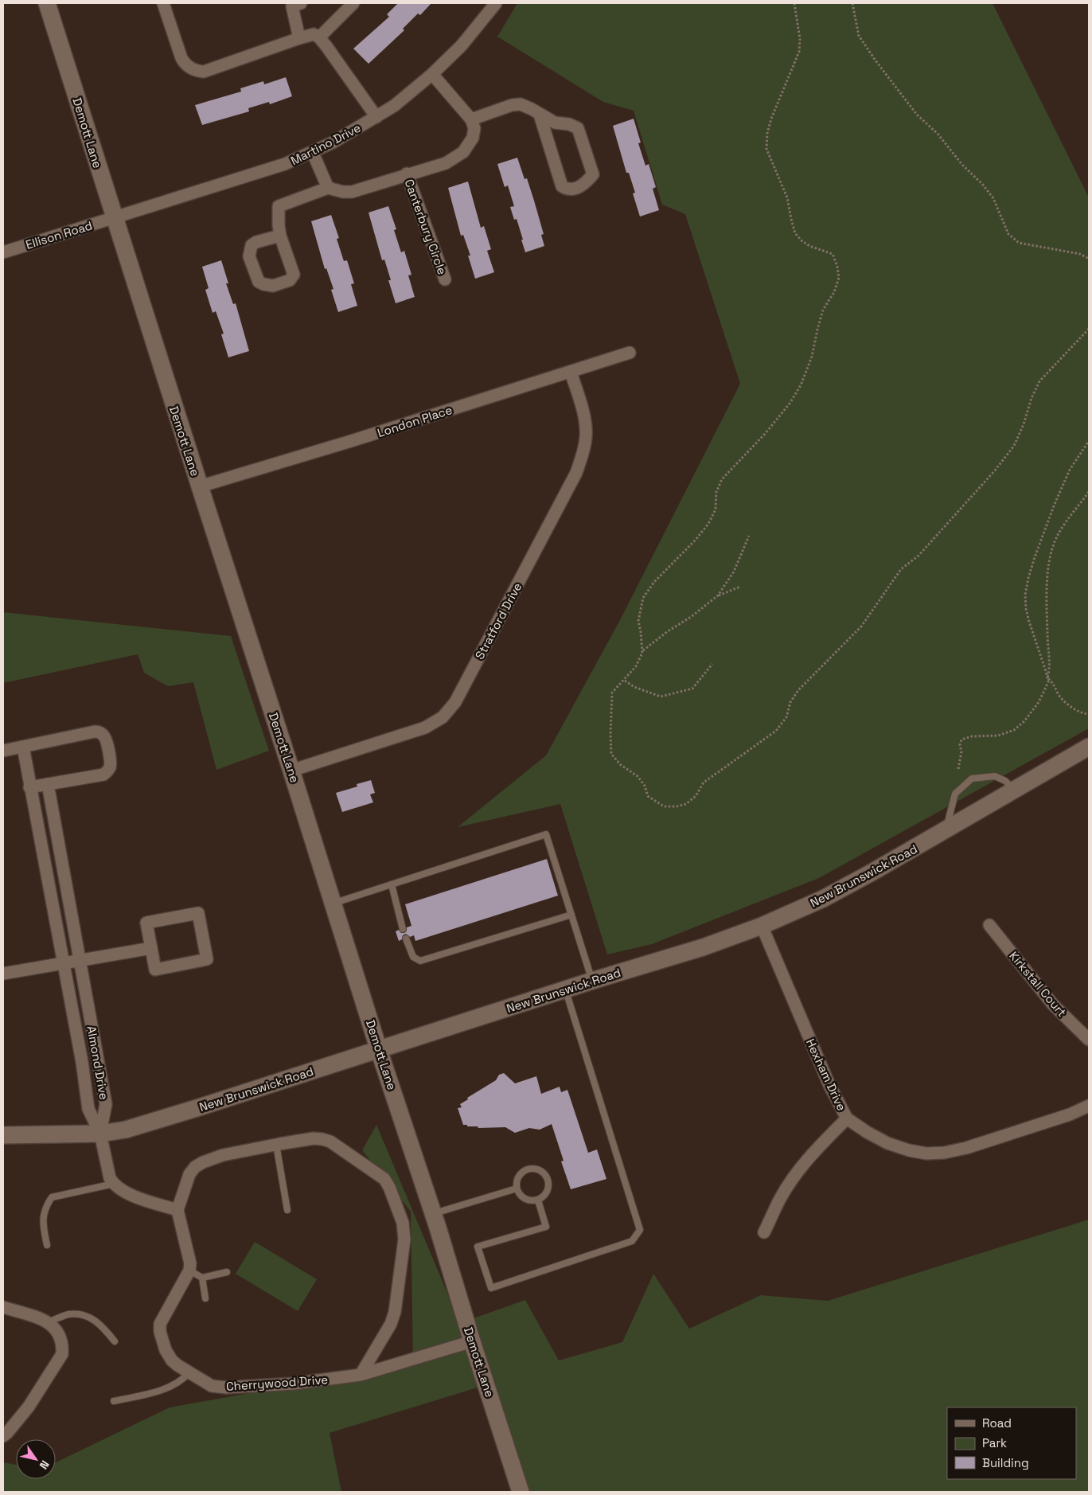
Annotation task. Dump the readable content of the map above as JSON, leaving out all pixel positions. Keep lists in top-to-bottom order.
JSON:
{
  "streets": {
    "street": [
      "Demott Lane",
      "Martino Drive",
      "Canterbury Circle",
      "Ellison Road",
      "London Place",
      "Stratford Drive",
      "New Brunswick Road",
      "Kirkstall Court",
      "Almond Drive",
      "Hexham Drive",
      "Cherrywood Drive"
    ]
  },
  "crossings": [
    ["Demott Lane", "Martino Drive"],
    ["Demott Lane", "Ellison Road"],
    ["Demott Lane", "London Place"],
    ["Demott Lane", "Stratford Drive"],
    ["Demott Lane", "New Brunswick Road"],
    ["Demott Lane", "Cherrywood Drive"],
    ["Martino Drive", "Ellison Road"],
    ["London Place", "Stratford Drive"],
    ["New Brunswick Road", "Almond Drive"],
    ["New Brunswick Road", "Hexham Drive"]
  ],
  "legend": ["Road", "Park", "Building"],
  "north": "bottom right"
}
